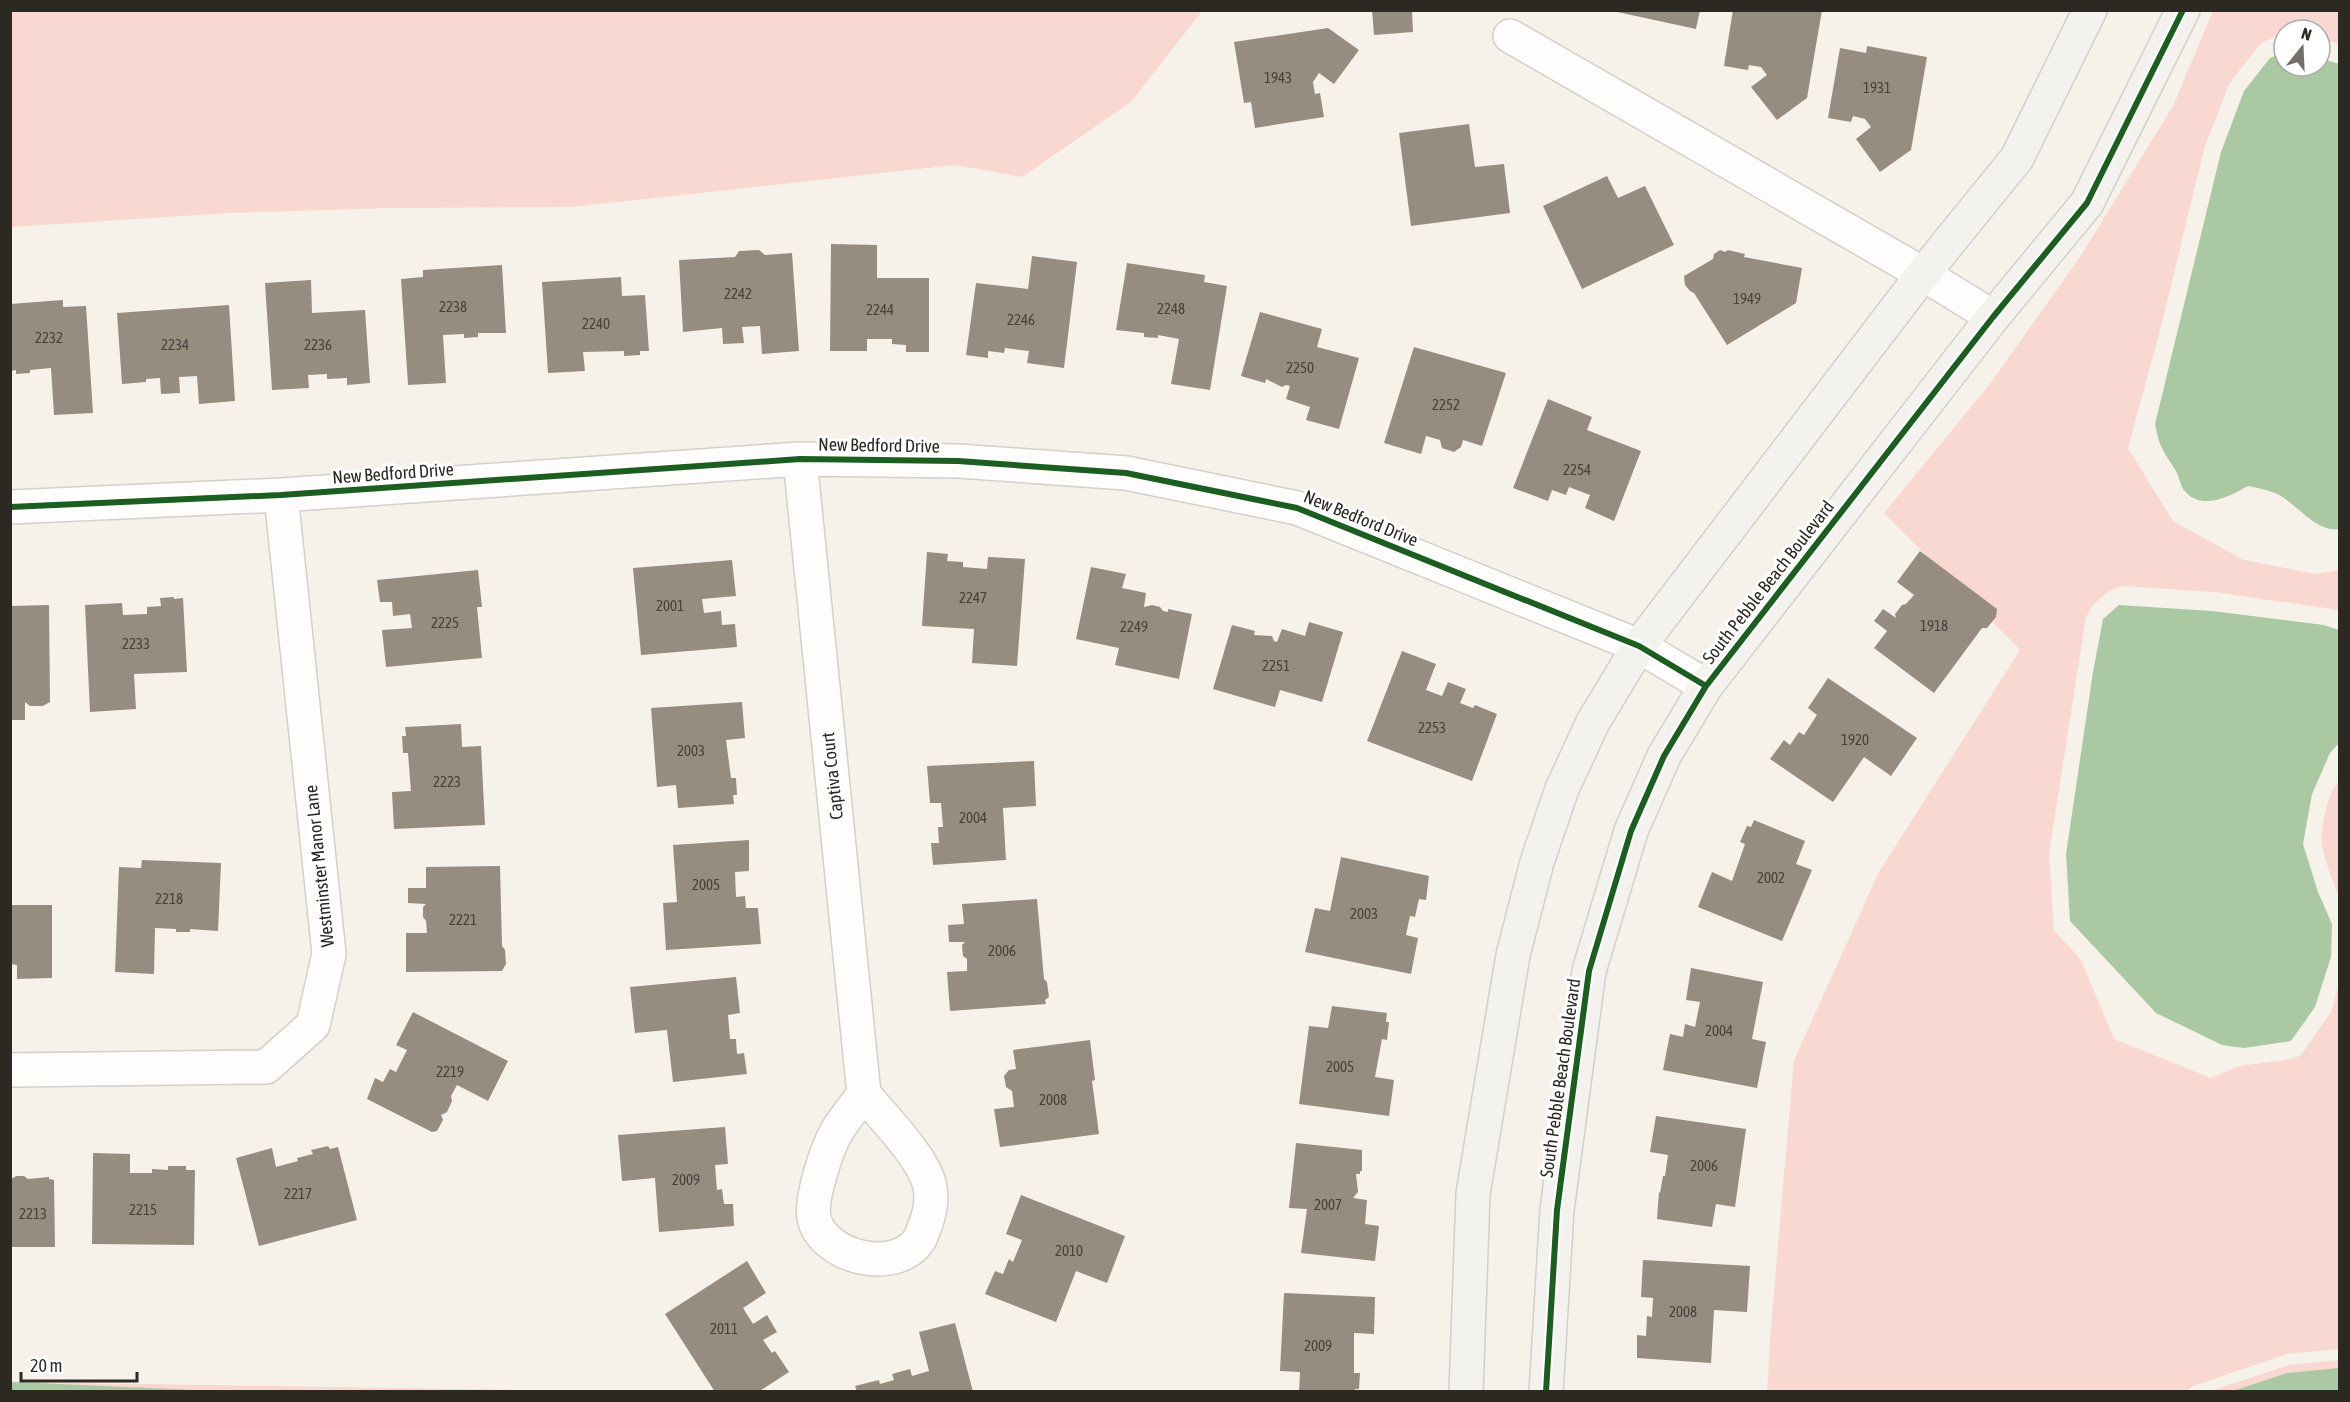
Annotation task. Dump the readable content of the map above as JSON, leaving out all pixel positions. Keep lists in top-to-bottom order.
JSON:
{
  "streets": {
    "street": [
      "New Bedford Drive",
      "South Pebble Beach Boulevard",
      "Captiva Court",
      "Westminster Manor Lane"
    ]
  },
  "crossings": [
    ["New Bedford Drive", "South Pebble Beach Boulevard"],
    ["New Bedford Drive", "Captiva Court"],
    ["New Bedford Drive", "Westminster Manor Lane"]
  ],
  "house_numbers": [
    "1943",
    "1931",
    "2242",
    "1949",
    "2238",
    "2248",
    "2244",
    "2246",
    "2240",
    "2232",
    "2234",
    "2236",
    "2250",
    "2252",
    "2254",
    "2247",
    "2001",
    "2225",
    "1918",
    "2249",
    "2233",
    "2251",
    "2253",
    "1920",
    "2003",
    "2223",
    "2004",
    "2002",
    "2005",
    "2218",
    "2003",
    "2221",
    "2006",
    "2004",
    "2005",
    "2219",
    "2008",
    "2006",
    "2009",
    "2217",
    "2007",
    "2215",
    "2213",
    "2010",
    "2008",
    "2011",
    "2009"
  ],
  "scale_bar": "20 m",
  "north": "top"
}
